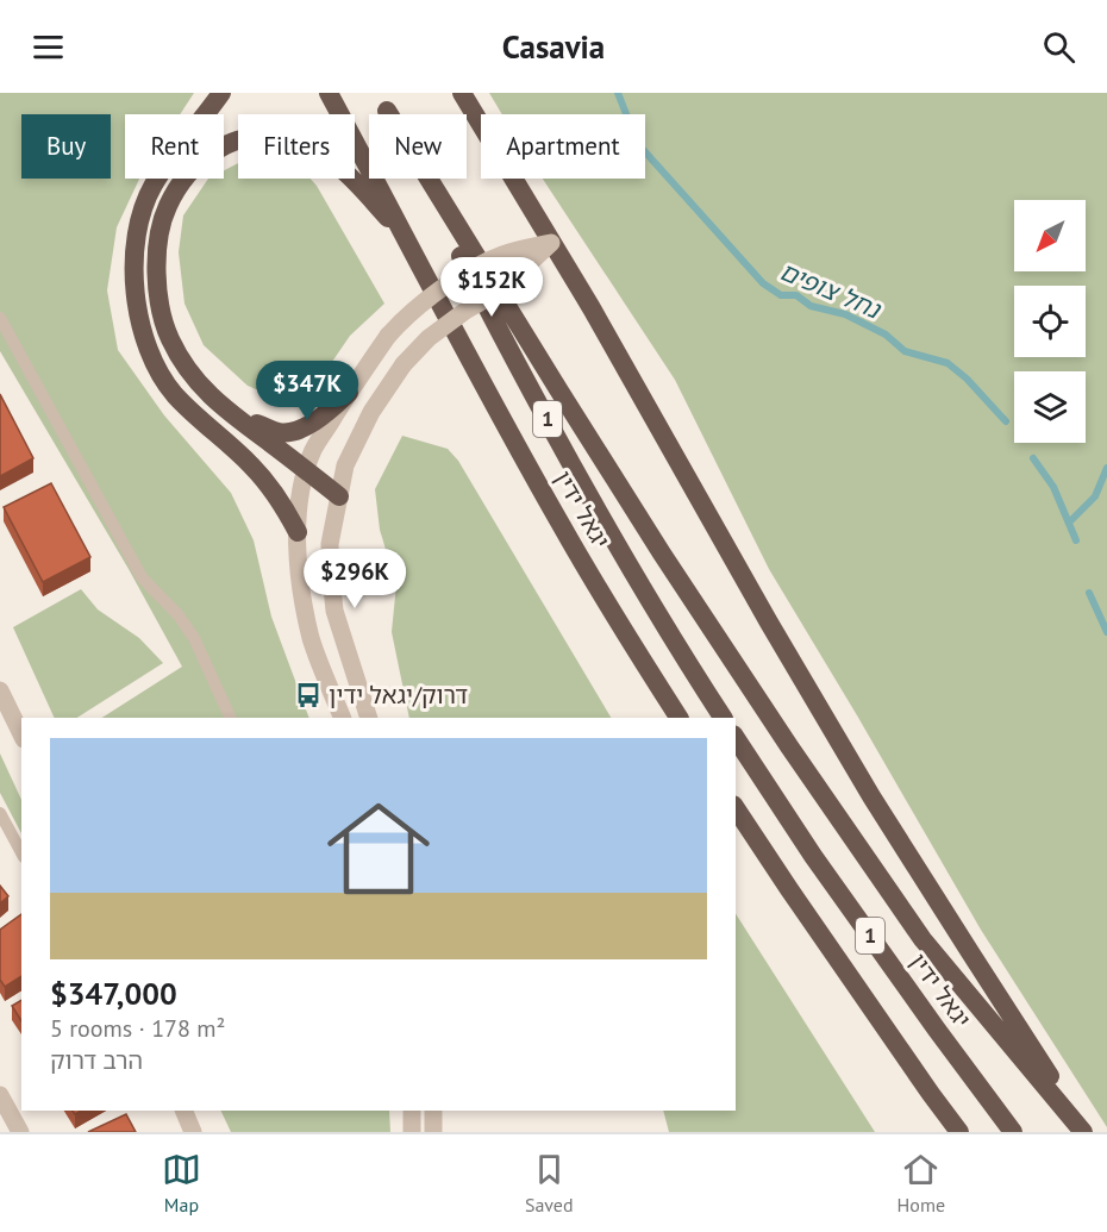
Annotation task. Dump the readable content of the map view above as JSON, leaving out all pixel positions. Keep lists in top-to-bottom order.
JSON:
{
  "streets": {
    "highway": ["1", "יגאל ידין"]
  },
  "water": ["נחל צופים"],
  "places": {
    "bus stop": ["דרוק/יגאל ידין"]
  },
  "north": "bottom left",
  "page": {
    "header": "Casavia",
    "chip": [
      "Buy",
      "Rent",
      "Filters",
      "New",
      "Apartment"
    ],
    "price": ["$152K", "$347K", "$296K"],
    "list": [
      {
        "name": "$347,000",
        "note": "5 rooms · 178 m² · הרב דרוק"
      }
    ],
    "tabs": ["Map", "Saved", "Home"]
  }
}
